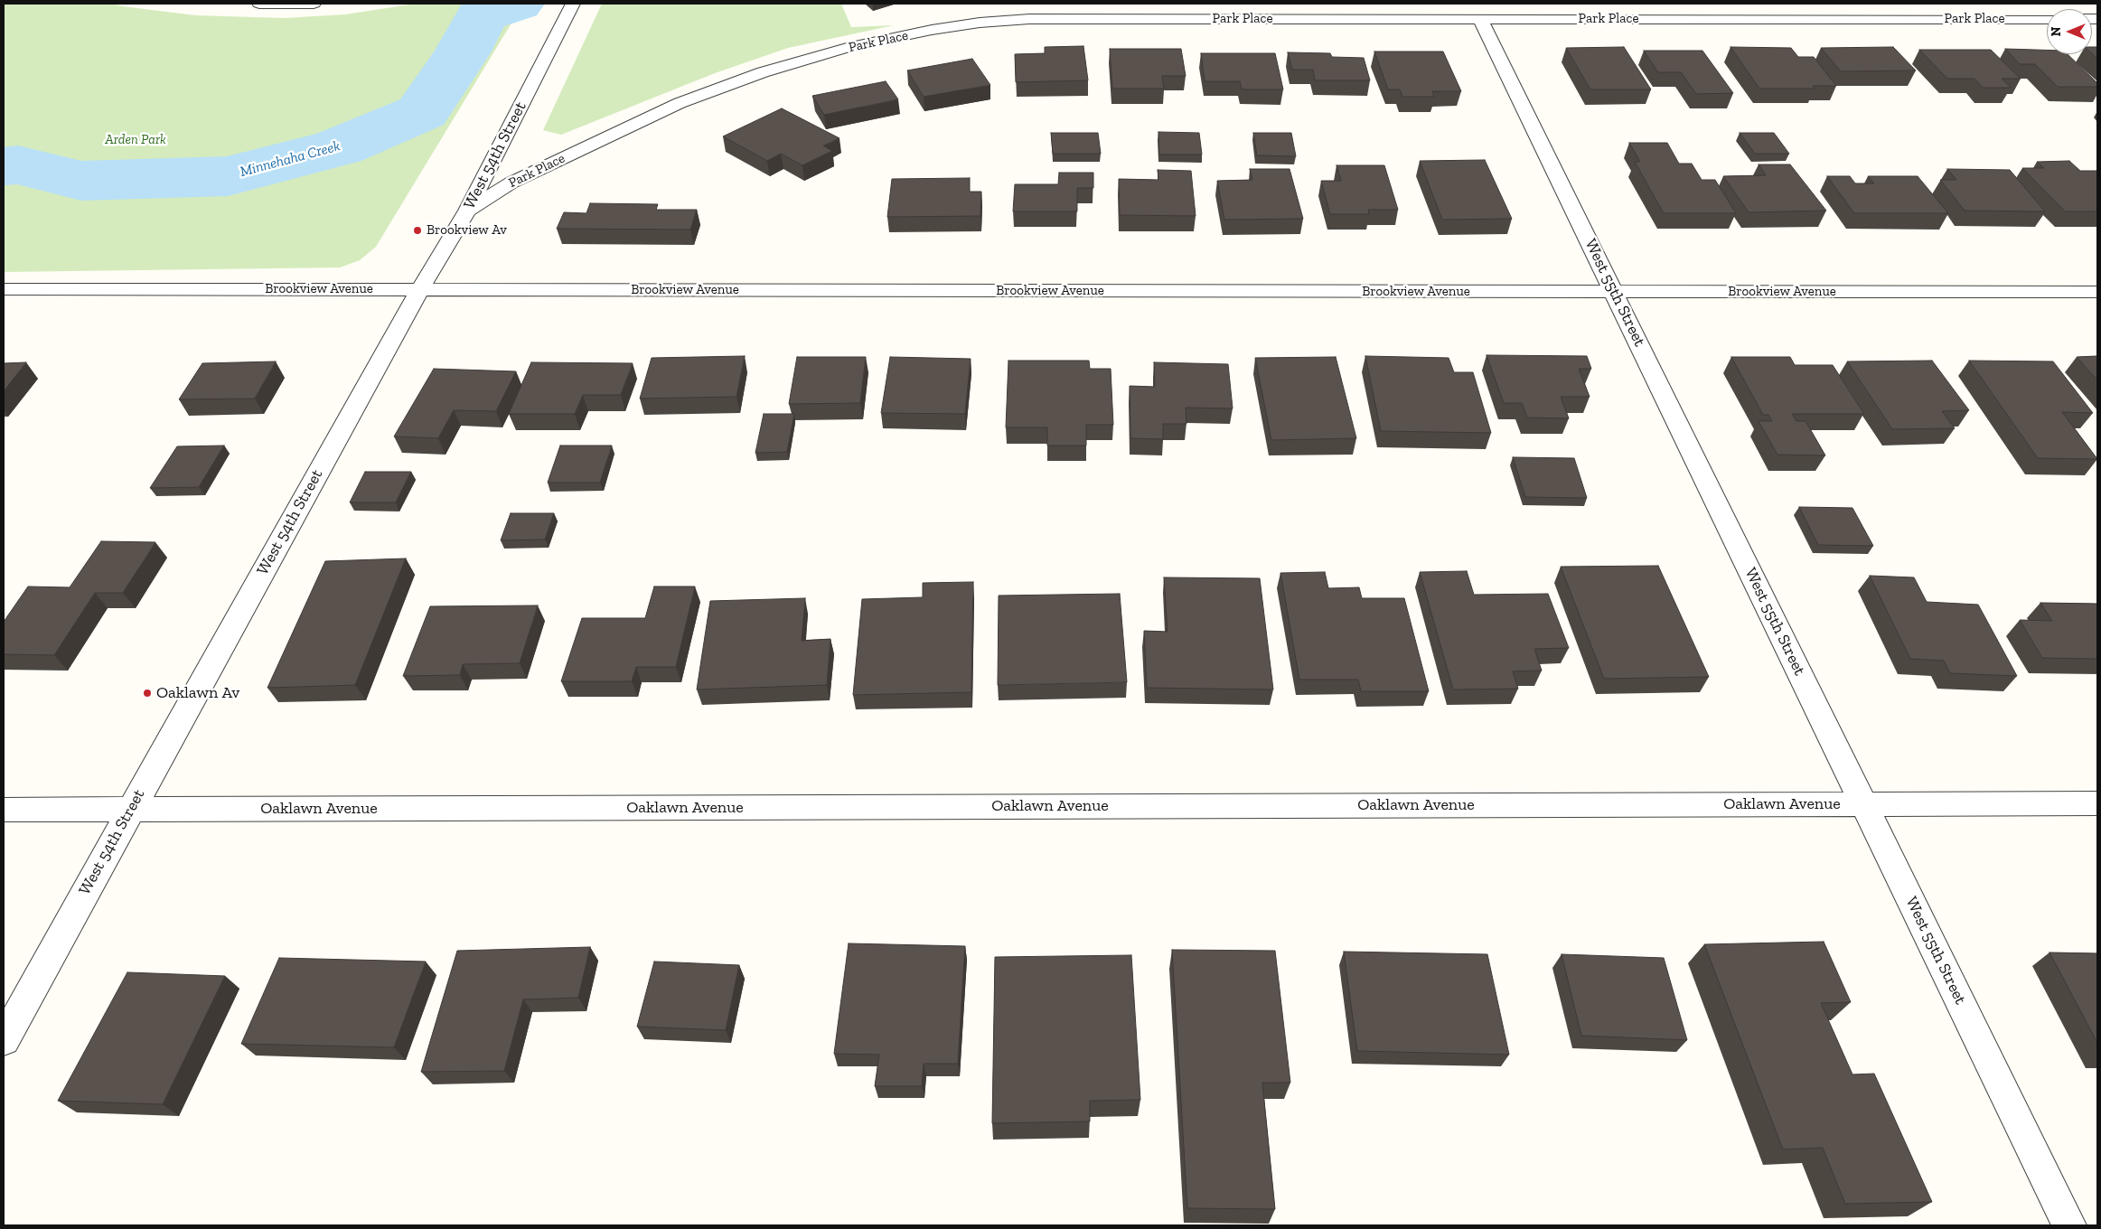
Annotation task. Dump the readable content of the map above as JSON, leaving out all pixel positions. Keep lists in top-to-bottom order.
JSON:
{
  "streets": {
    "street": [
      "Park Place",
      "West 54th Street",
      "Brookview Avenue",
      "West 55th Street",
      "Oaklawn Avenue"
    ]
  },
  "crossings": [
    ["Park Place", "West 54th Street"],
    ["Park Place", "West 55th Street"],
    ["West 54th Street", "Brookview Avenue"],
    ["West 54th Street", "Oaklawn Avenue"],
    ["Brookview Avenue", "West 55th Street"],
    ["West 55th Street", "Oaklawn Avenue"]
  ],
  "water": ["Minnehaha Creek"],
  "parks": ["Arden Park"],
  "places": ["Brookview Av", "Oaklawn Av"],
  "north": "left"
}
